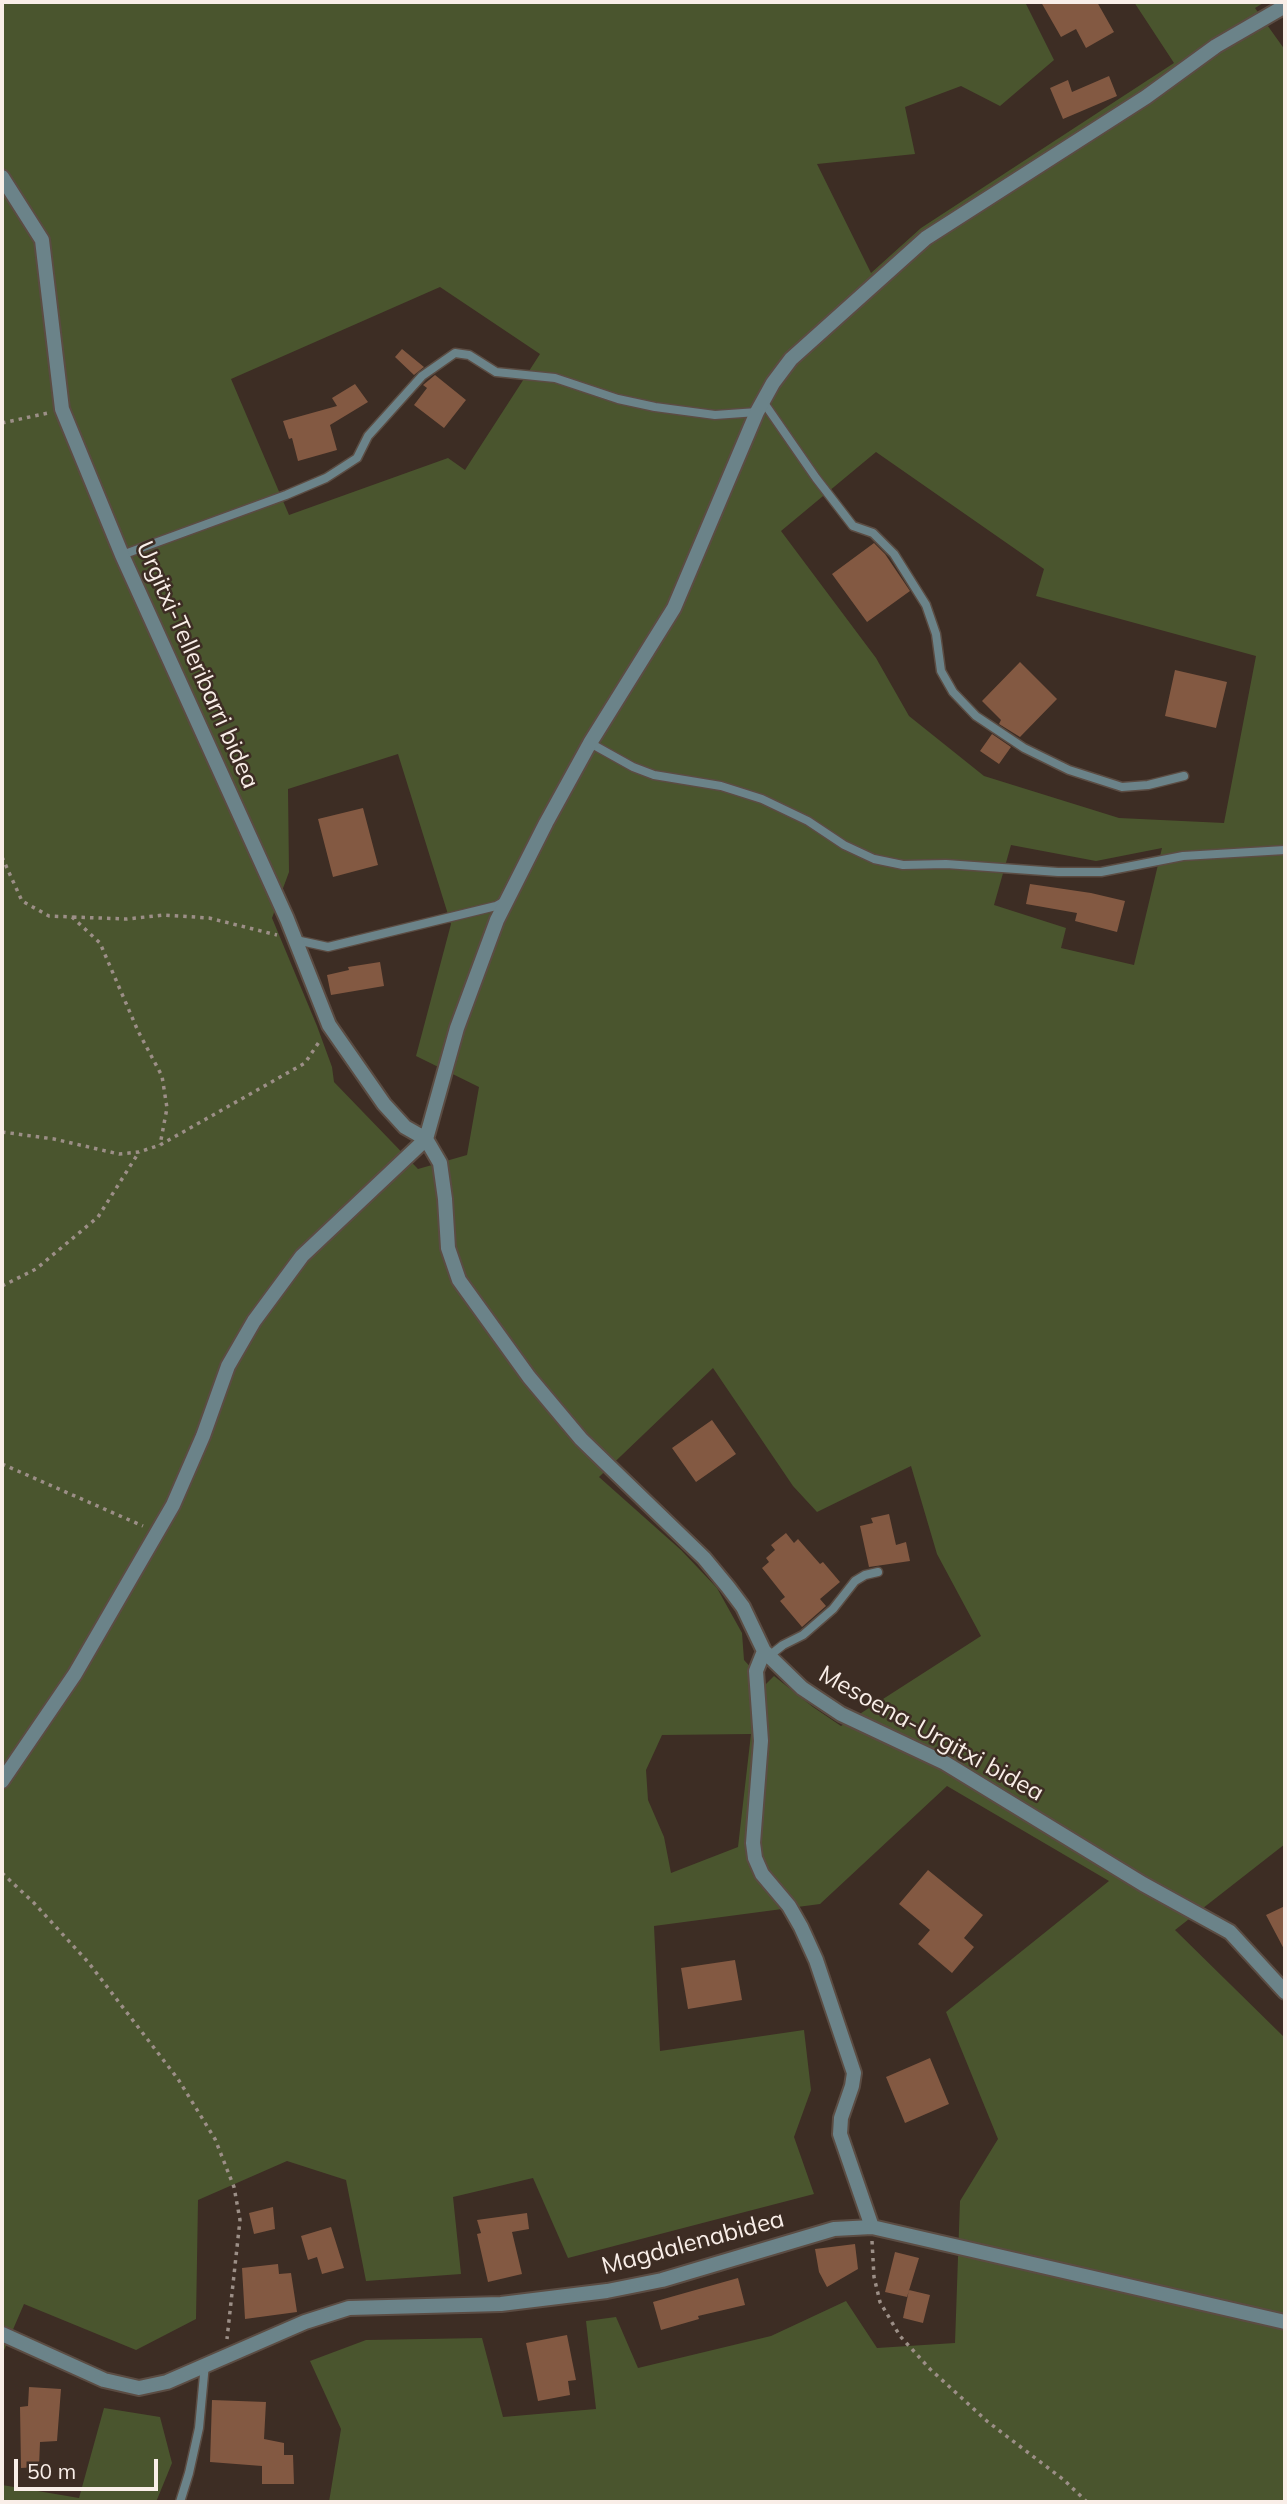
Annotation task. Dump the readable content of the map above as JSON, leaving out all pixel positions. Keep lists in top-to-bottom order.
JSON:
{
  "streets": {
    "street": ["Urgitxi-Telleribarri bidea", "Mesoena-Urgitxi bidea", "Magdalenabidea"]
  },
  "crossings": [
    ["Urgitxi-Telleribarri bidea", "Mesoena-Urgitxi bidea"]
  ],
  "scale_bar": "50 m"
}
